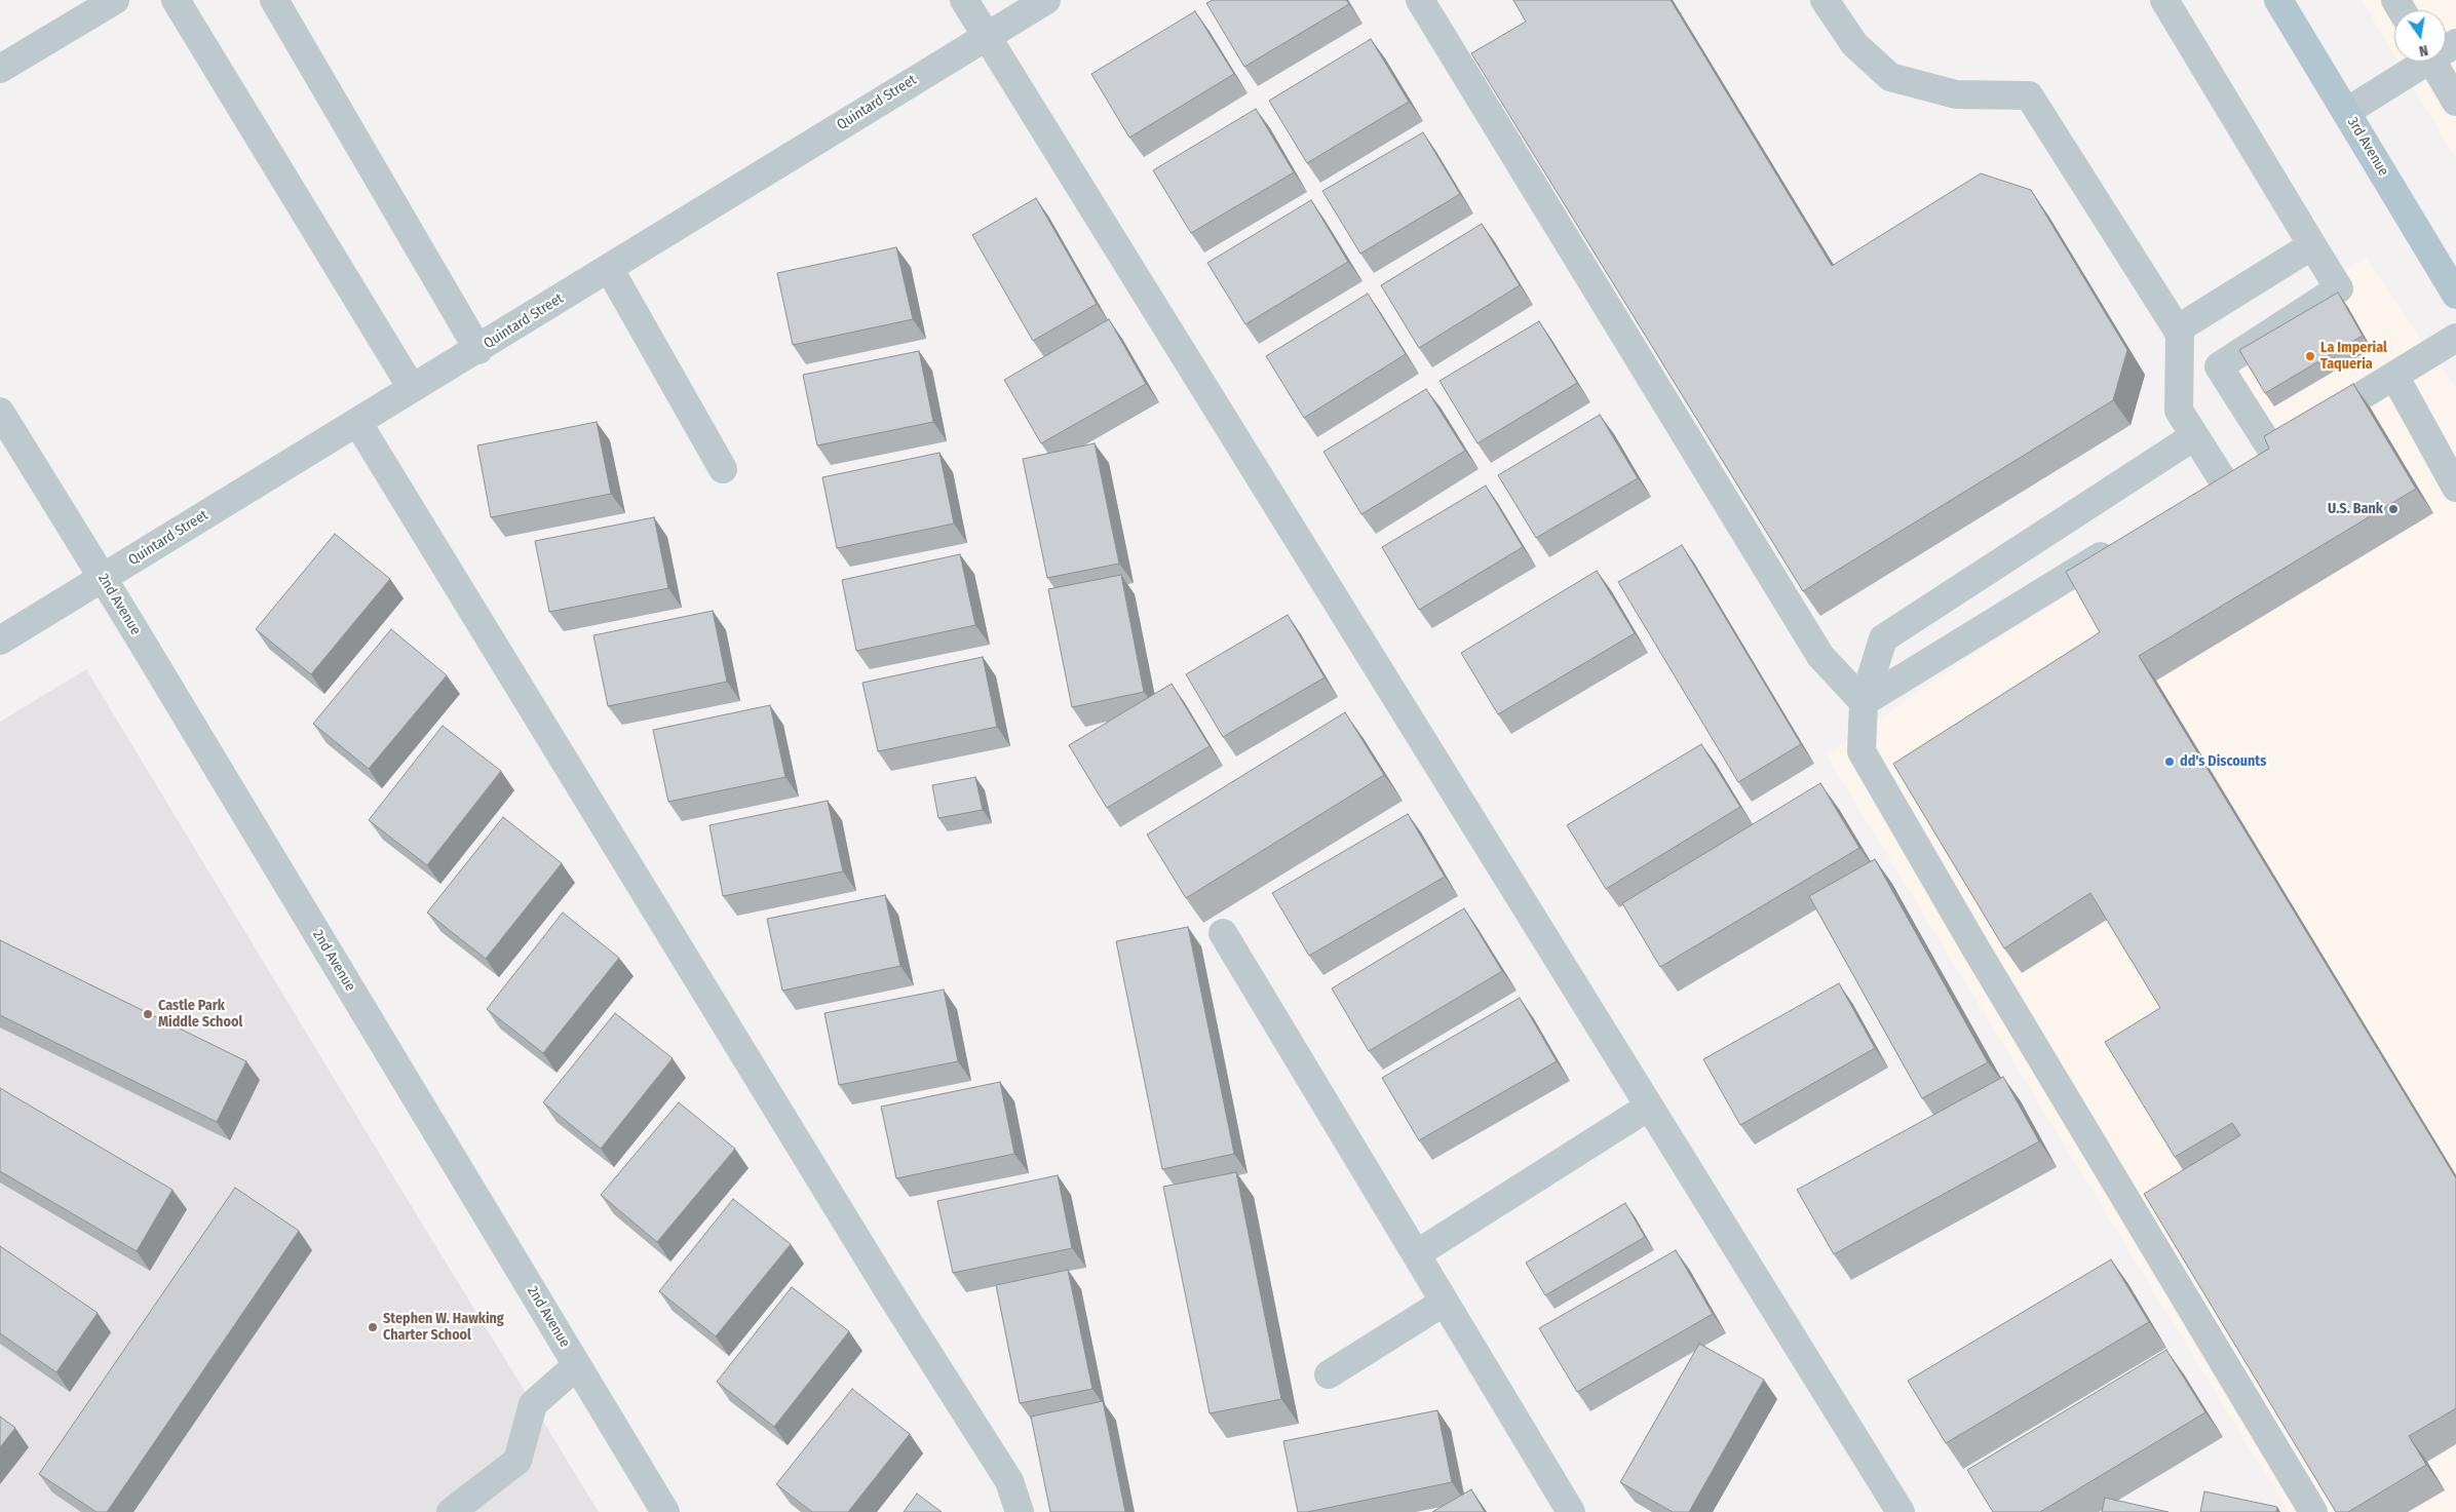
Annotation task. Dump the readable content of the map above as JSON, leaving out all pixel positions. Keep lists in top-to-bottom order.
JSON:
{
  "streets": {
    "main road": ["3rd Avenue"],
    "street": ["Quintard Street", "2nd Avenue"]
  },
  "crossings": [
    ["Quintard Street", "2nd Avenue"]
  ],
  "places": [
    "La Imperial Taqueria",
    "U.S. Bank",
    "dd's Discounts",
    "Castle Park Middle School",
    "Stephen W. Hawking Charter School"
  ],
  "north": "bottom"
}
